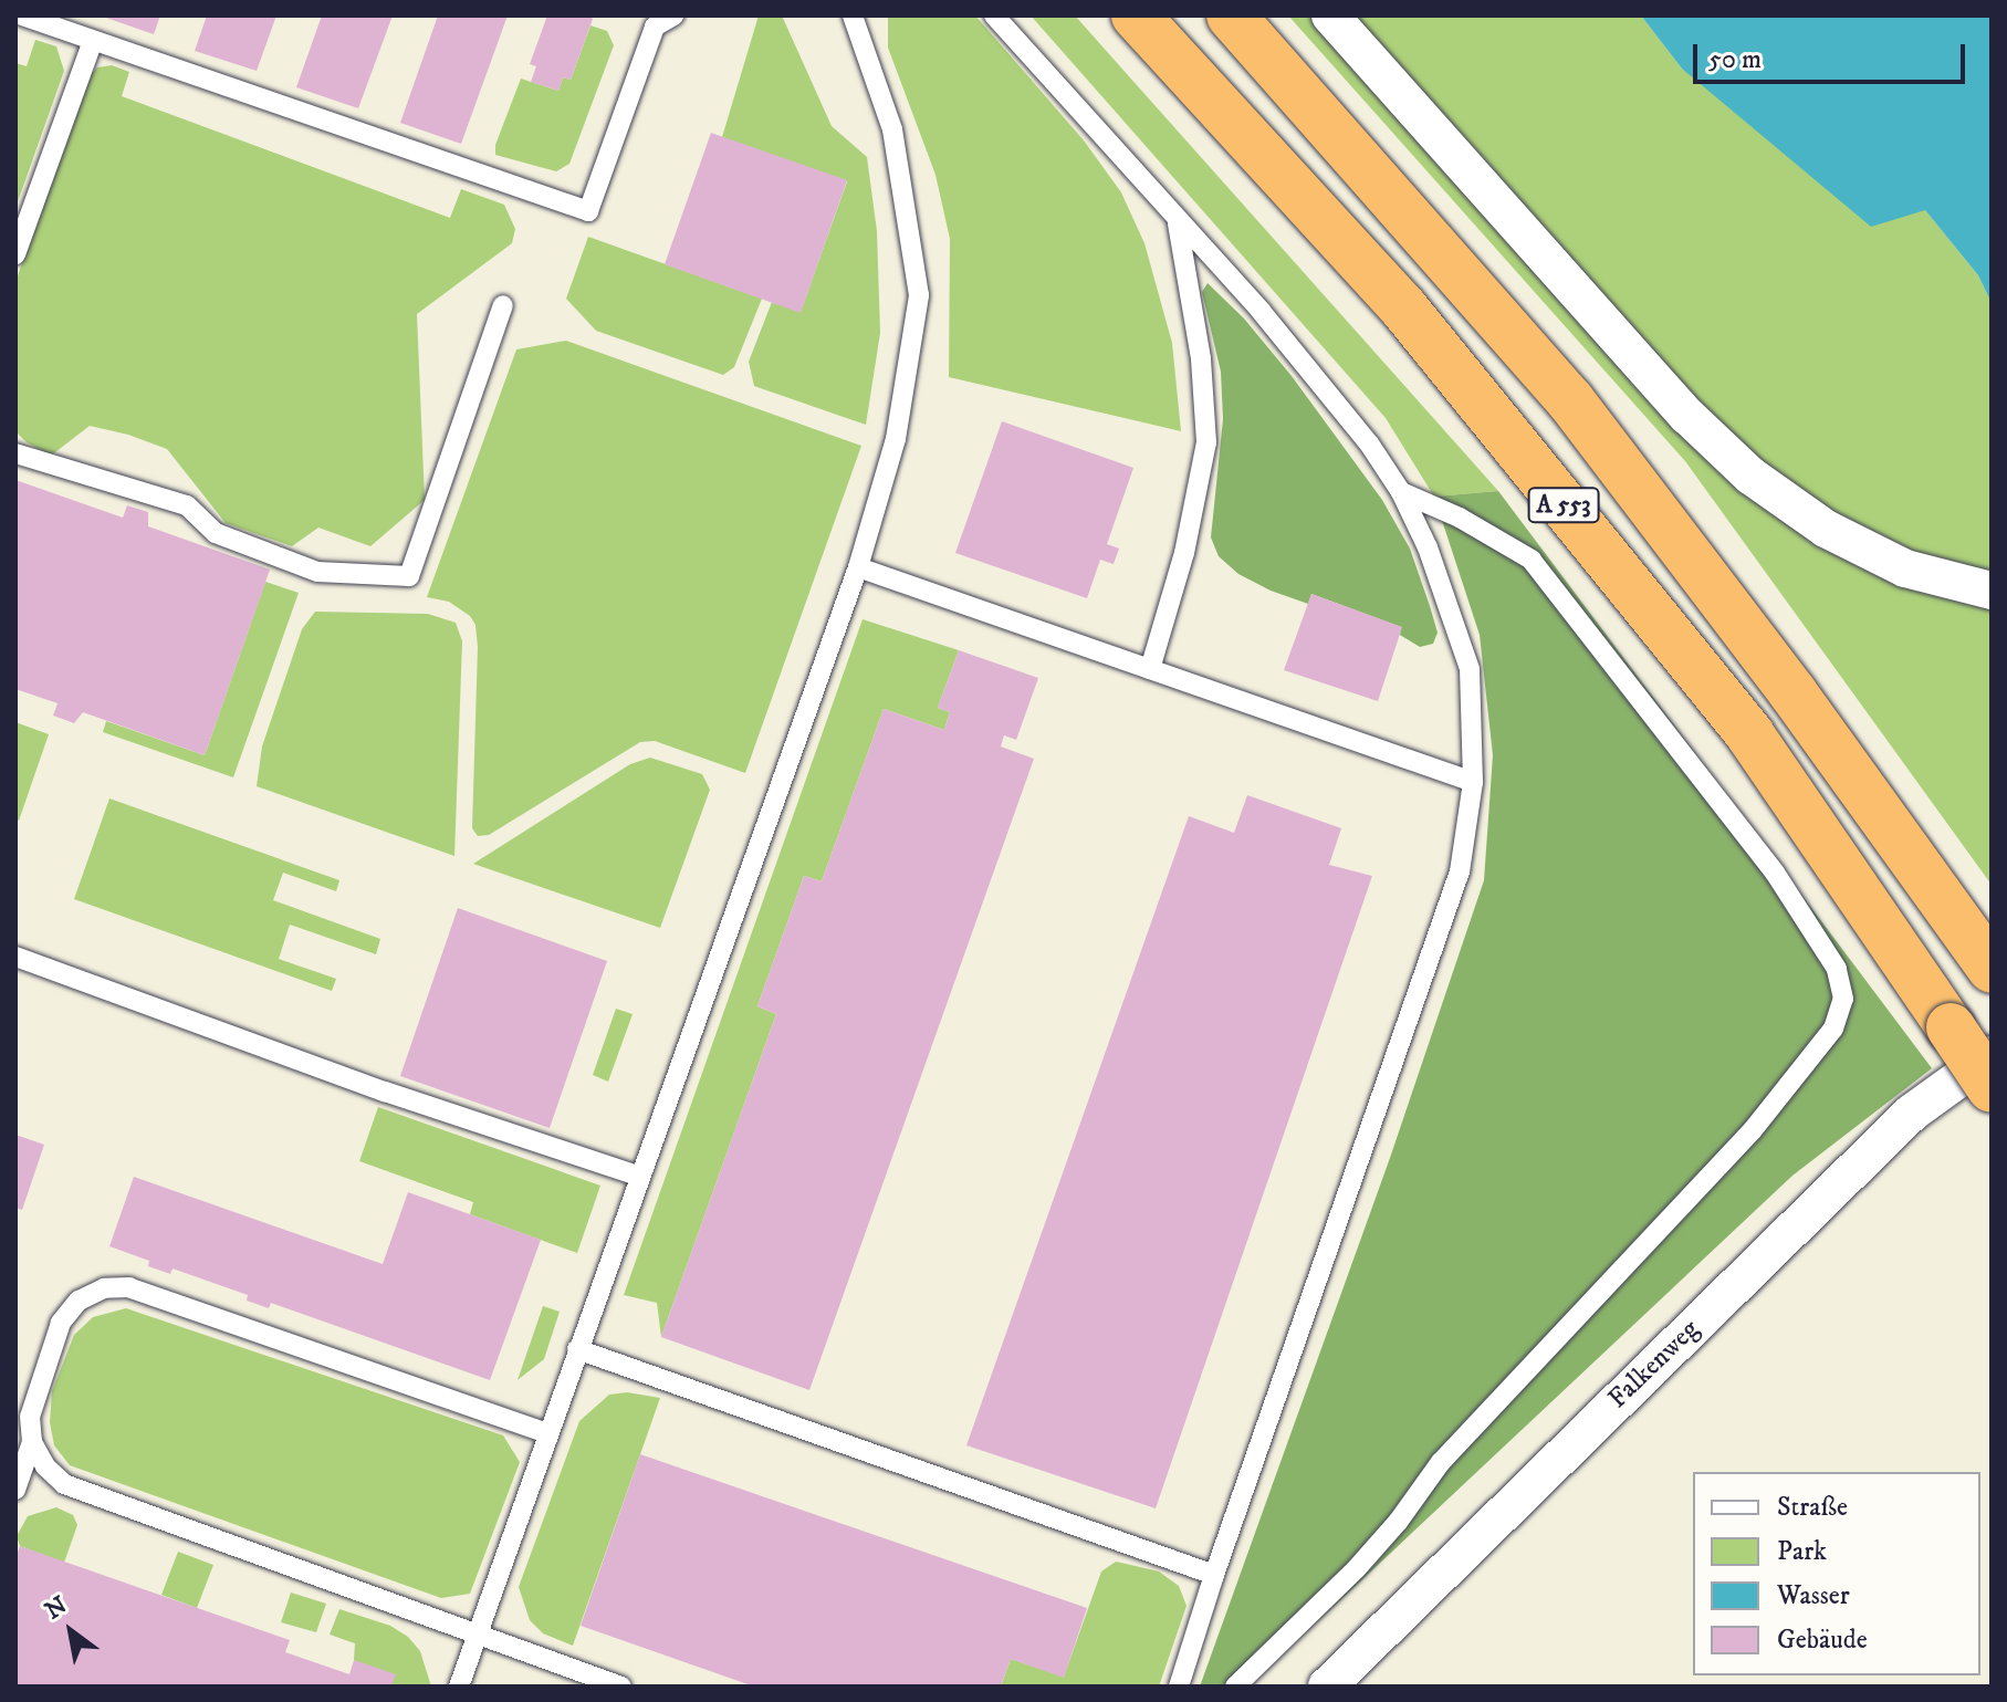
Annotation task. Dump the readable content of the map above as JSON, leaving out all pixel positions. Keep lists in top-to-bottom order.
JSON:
{
  "streets": {
    "highway": ["A 553"],
    "street": ["Falkenweg"]
  },
  "legend": [
    "Straße",
    "Park",
    "Wasser",
    "Gebäude"
  ],
  "scale_bar": "50 m",
  "north": "top left"
}
